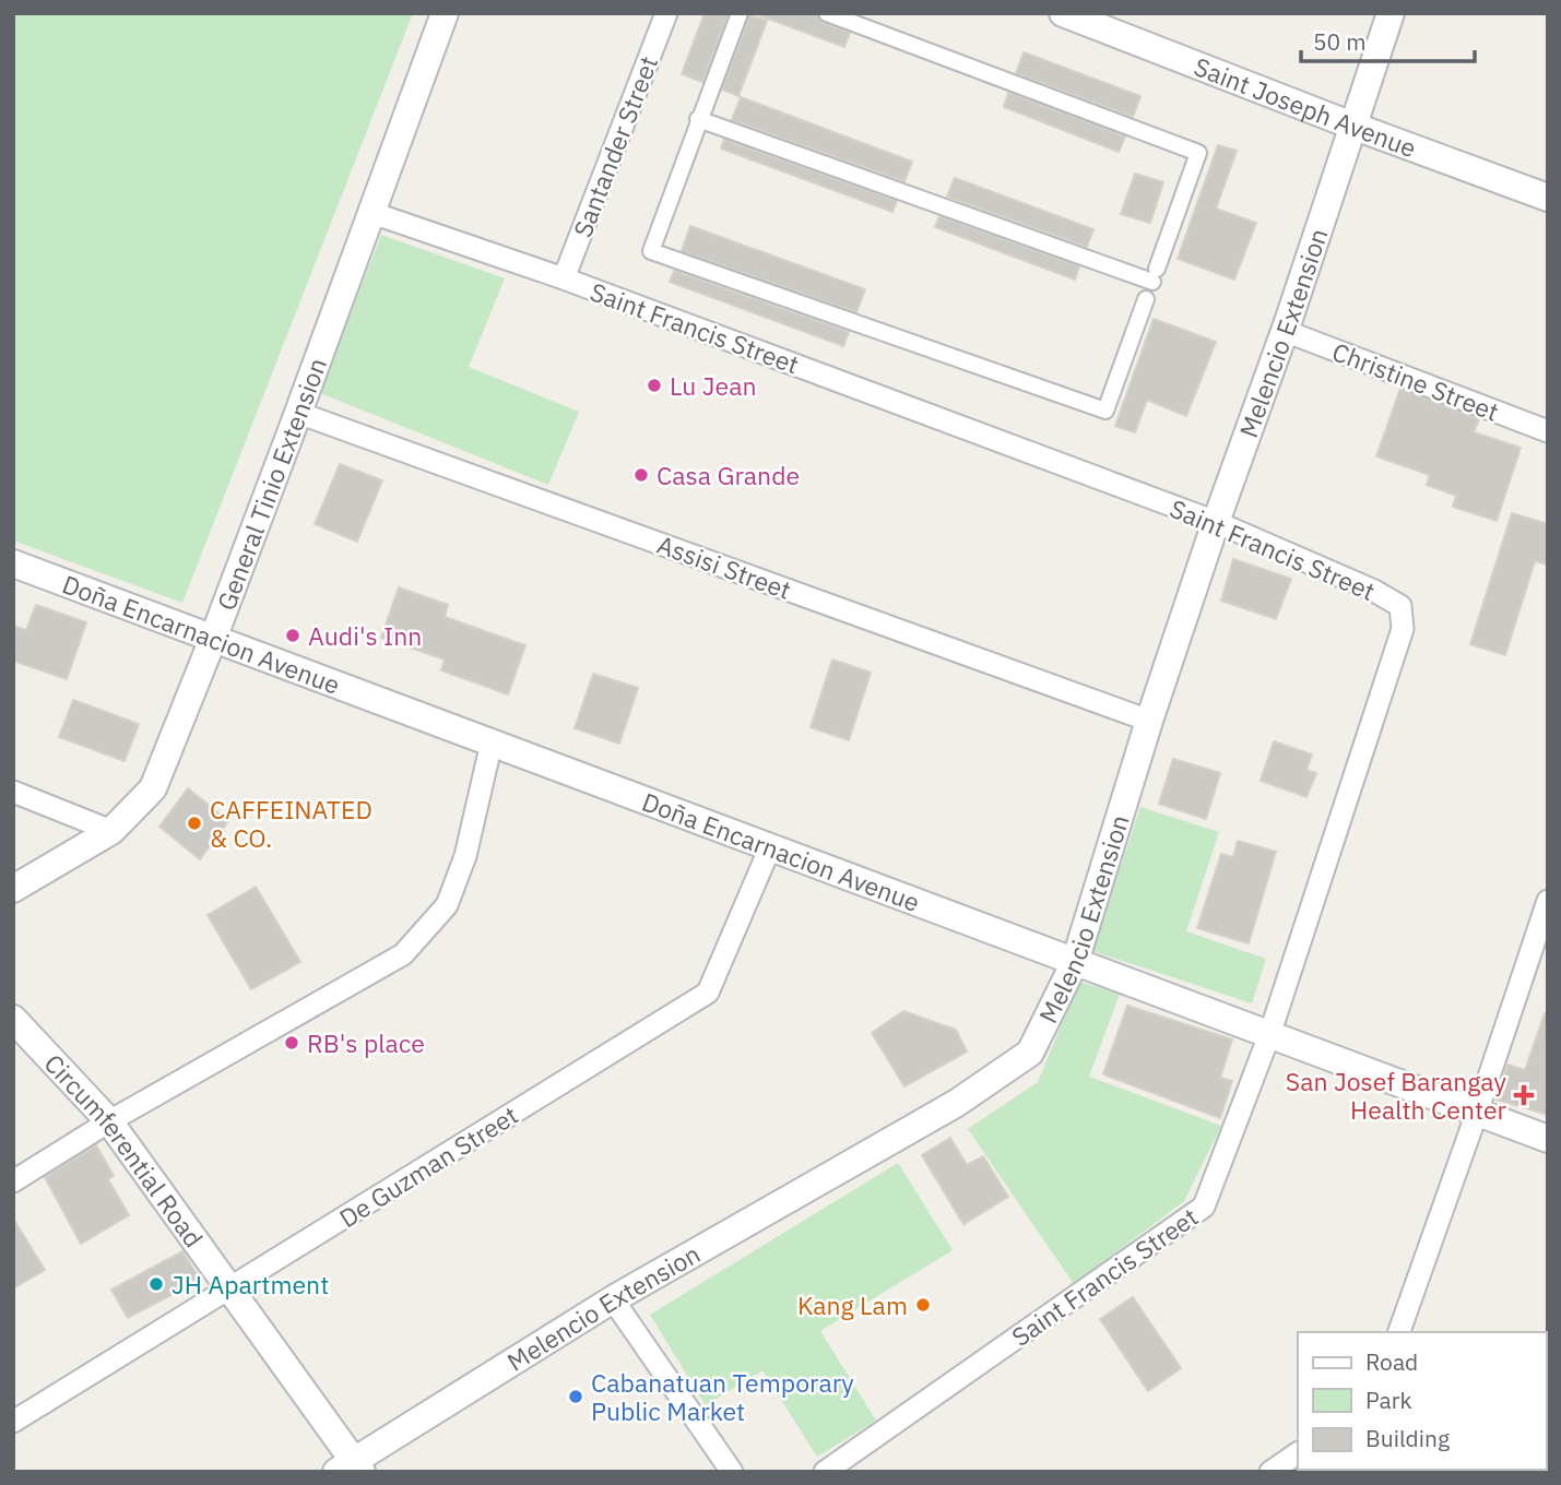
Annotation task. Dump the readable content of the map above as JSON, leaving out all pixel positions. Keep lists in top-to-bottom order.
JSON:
{
  "streets": {
    "street": [
      "Saint Joseph Avenue",
      "Santander Street",
      "Saint Francis Street",
      "Melencio Extension",
      "Christine Street",
      "General Tinio Extension",
      "Assisi Street",
      "Doña Encarnacion Avenue",
      "Circumferential Road",
      "De Guzman Street"
    ]
  },
  "crossings": [
    ["Saint Joseph Avenue", "Melencio Extension"],
    ["Santander Street", "Saint Francis Street"],
    ["Saint Francis Street", "Melencio Extension"],
    ["Saint Francis Street", "General Tinio Extension"],
    ["Saint Francis Street", "Doña Encarnacion Avenue"],
    ["Melencio Extension", "Christine Street"],
    ["Melencio Extension", "Assisi Street"],
    ["Melencio Extension", "Doña Encarnacion Avenue"],
    ["Melencio Extension", "Circumferential Road"],
    ["General Tinio Extension", "Assisi Street"],
    ["General Tinio Extension", "Doña Encarnacion Avenue"],
    ["Doña Encarnacion Avenue", "De Guzman Street"],
    ["Circumferential Road", "De Guzman Street"]
  ],
  "places": {
    "other": [
      "Lu Jean",
      "Casa Grande",
      "Audi's Inn",
      "CAFFEINATED & CO.",
      "RB's place",
      "JH Apartment",
      "Kang Lam",
      "Cabanatuan Temporary Public Market"
    ],
    "health": ["San Josef Barangay Health Center"]
  },
  "legend": ["Road", "Park", "Building"],
  "scale_bar": "50 m"
}
